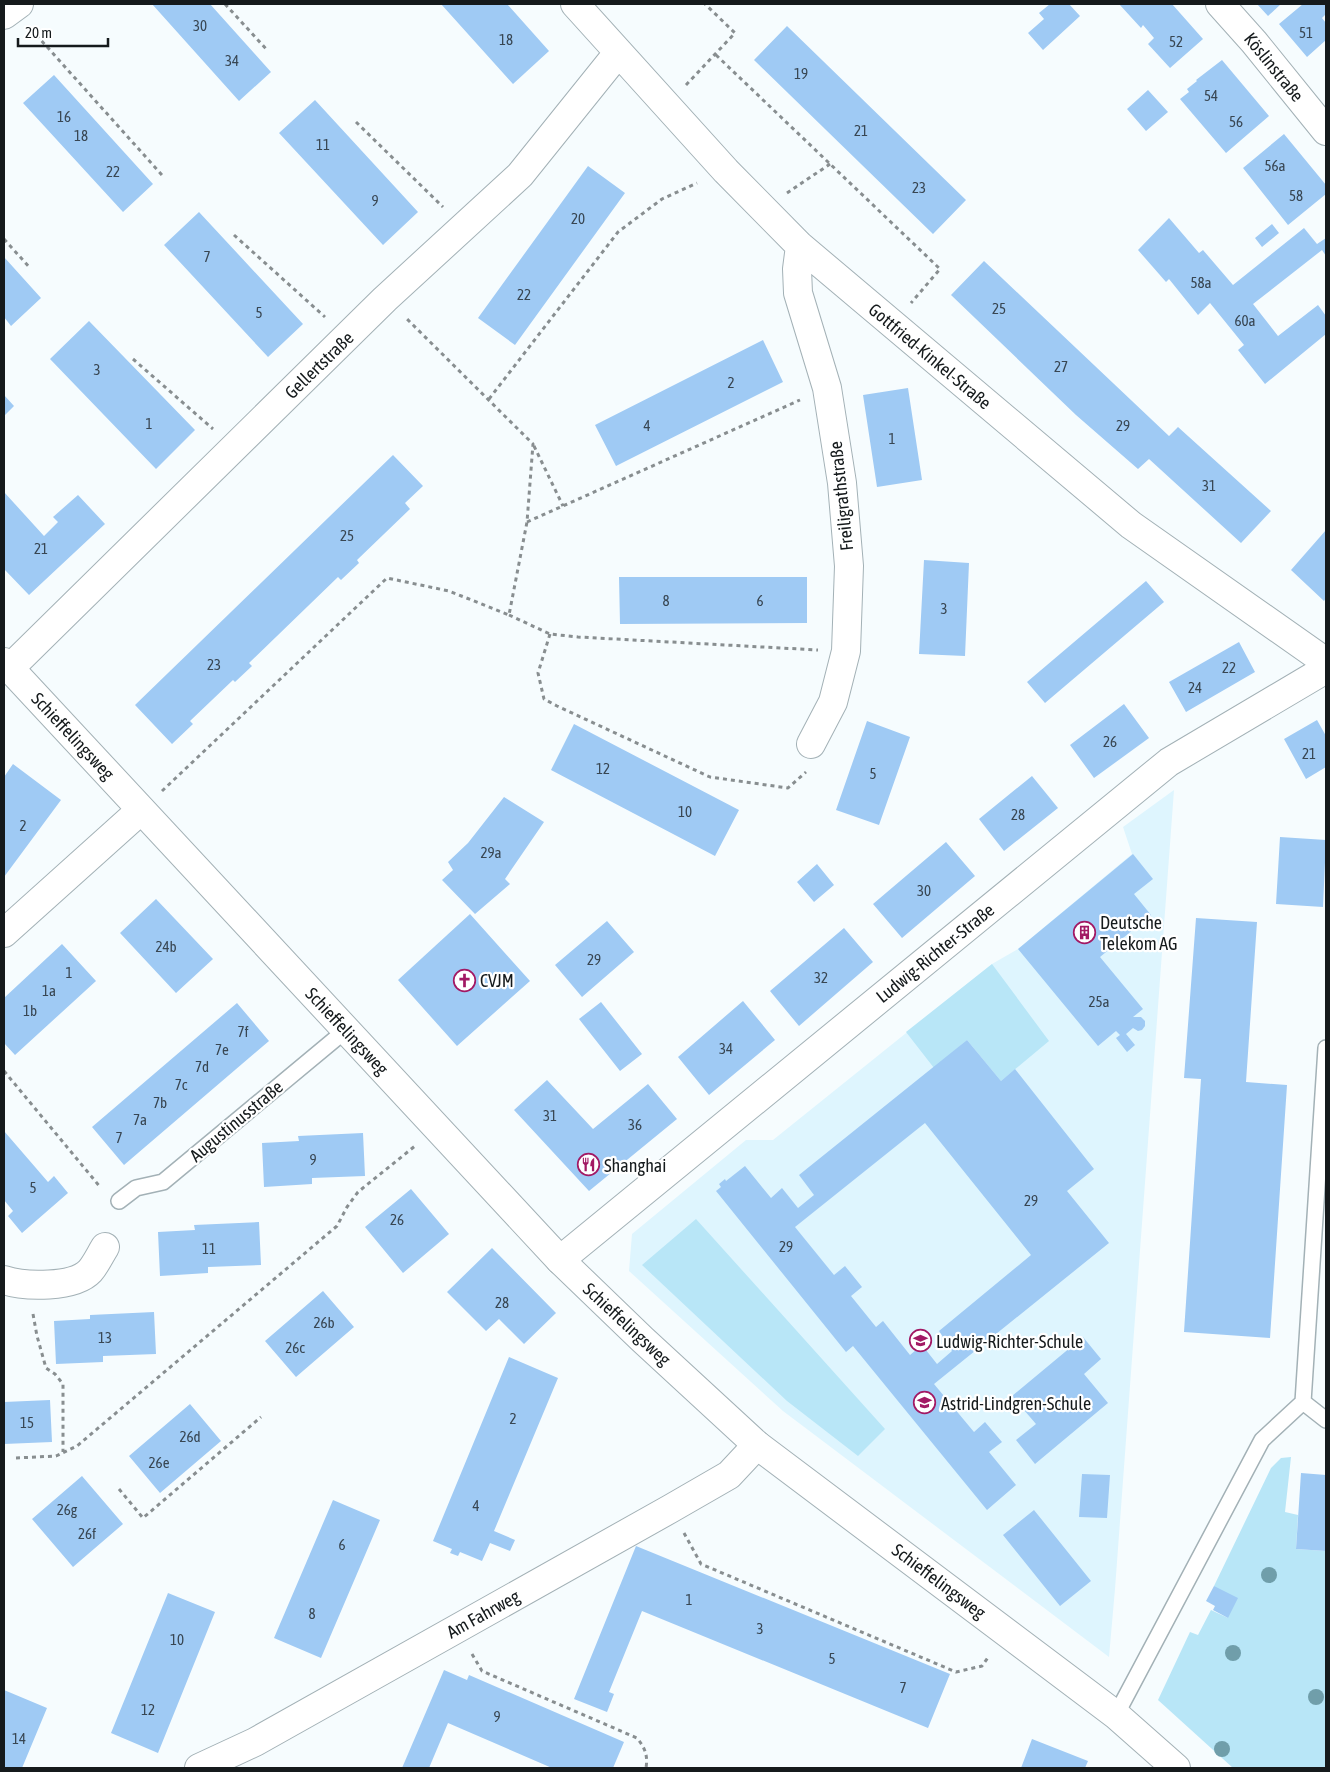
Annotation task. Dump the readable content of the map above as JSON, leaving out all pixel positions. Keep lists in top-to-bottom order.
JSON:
{
  "streets": {
    "street": [
      "Köslinstraße",
      "Gottfried-Kinkel-Straße",
      "Gellertstraße",
      "Freiligrathstraße",
      "Schieffelingsweg",
      "Ludwig-Richter-Straße",
      "Am Fahrweg"
    ],
    "lane": ["Augustinusstraße"]
  },
  "crossings": [
    ["Gottfried-Kinkel-Straße", "Gellertstraße"],
    ["Gottfried-Kinkel-Straße", "Freiligrathstraße"],
    ["Gellertstraße", "Schieffelingsweg"],
    ["Schieffelingsweg", "Ludwig-Richter-Straße"],
    ["Schieffelingsweg", "Augustinusstraße"],
    ["Schieffelingsweg", "Am Fahrweg"]
  ],
  "places": {
    "building": ["Deutsche Telekom AG"],
    "church": ["CVJM"],
    "restaurant": ["Shanghai"],
    "school or university": ["Ludwig-Richter-Schule", "Astrid-Lindgren-Schule"]
  },
  "house_numbers": [
    "30",
    "51",
    "18",
    "52",
    "34",
    "19",
    "54",
    "16",
    "56",
    "21",
    "18",
    "11",
    "56a",
    "22",
    "23",
    "58",
    "9",
    "20",
    "7",
    "58a",
    "22",
    "25",
    "5",
    "60a",
    "27",
    "3",
    "2",
    "1",
    "4",
    "29",
    "1",
    "31",
    "25",
    "21",
    "8",
    "6",
    "3",
    "23",
    "22",
    "24",
    "26",
    "21",
    "12",
    "5",
    "10",
    "28",
    "2",
    "29a",
    "30",
    "24b",
    "29",
    "1",
    "32",
    "1a",
    "25a",
    "1b",
    "7f",
    "34",
    "7e",
    "7d",
    "7c",
    "7b",
    "31",
    "7a",
    "36",
    "7",
    "9",
    "5",
    "29",
    "26",
    "29",
    "11",
    "28",
    "26b",
    "13",
    "26c",
    "2",
    "15",
    "26d",
    "26e",
    "4",
    "26g",
    "26f",
    "6",
    "1",
    "8",
    "3",
    "10",
    "5",
    "7",
    "12",
    "9",
    "14"
  ],
  "scale_bar": "20 m"
}
